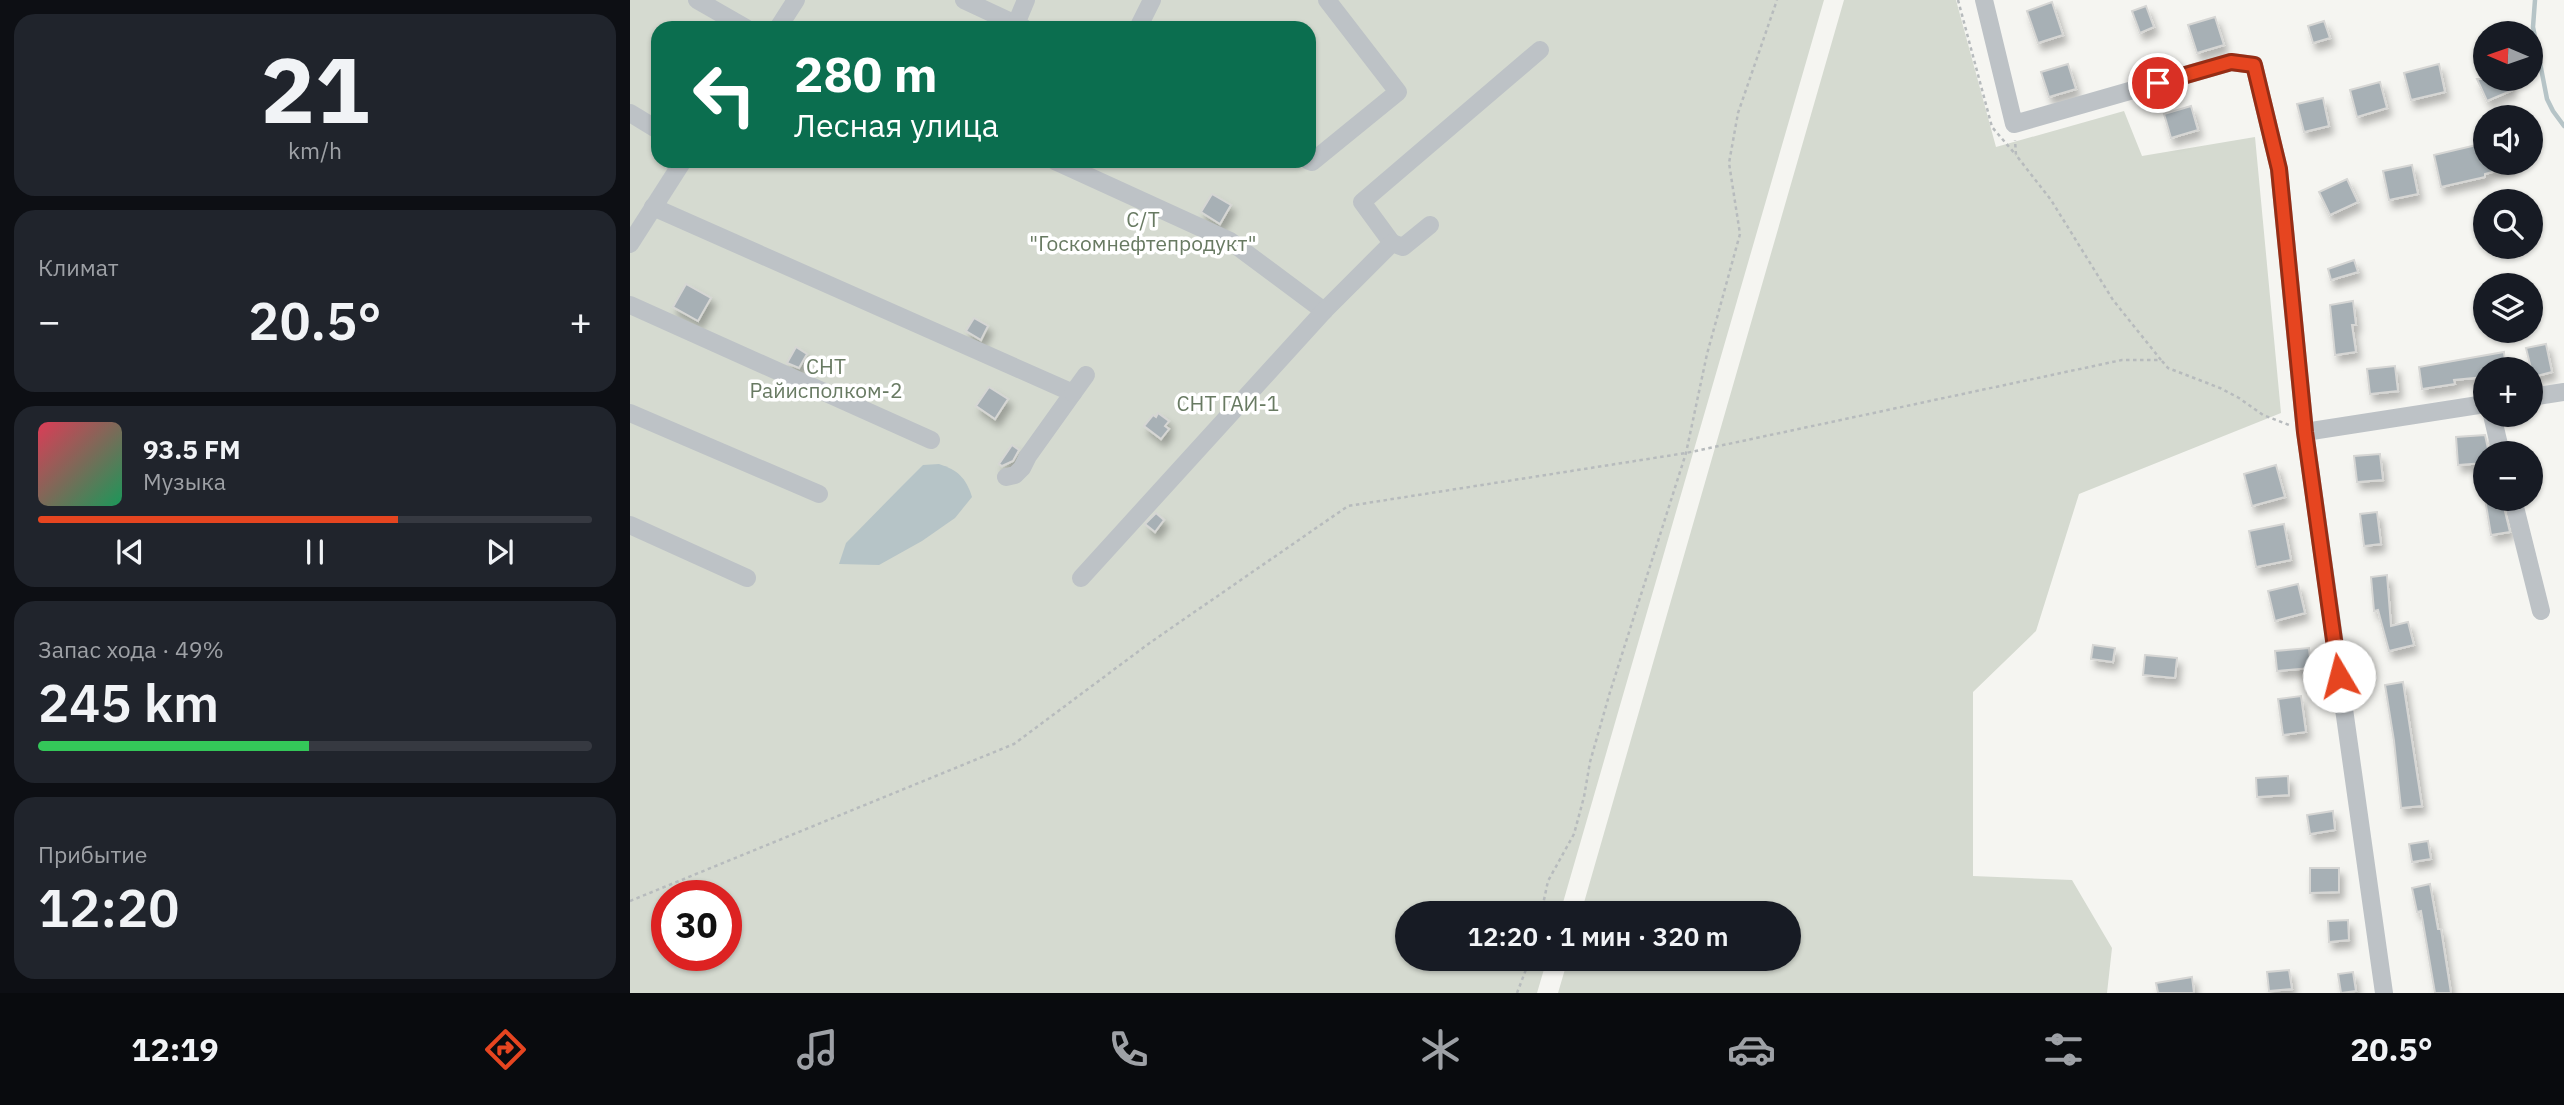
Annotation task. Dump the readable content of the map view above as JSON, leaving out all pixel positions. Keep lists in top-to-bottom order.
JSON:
{
  "parks": ["С/Т \"Госкомнефтепродукт\"", "СНТ Райисполком-2", "СНТ ГАИ-1"],
  "north": "left",
  "page": {
    "tile": [
      ["21", "km/h"],
      "Климат",
      ["Запас хода · 49%", "245 km"],
      ["Прибытие", "12:20"]
    ],
    "map_buttons": ["+", "−"],
    "turn": ["280 m", "Лесная улица"],
    "heat": ["−", "20.5°", "+"],
    "song": ["93.5 FM", "Музыка"],
    "limit": "30",
    "trip": "12:20 · 1 мин · 320 m",
    "tabs": ["12:19", "20.5°"]
  }
}
